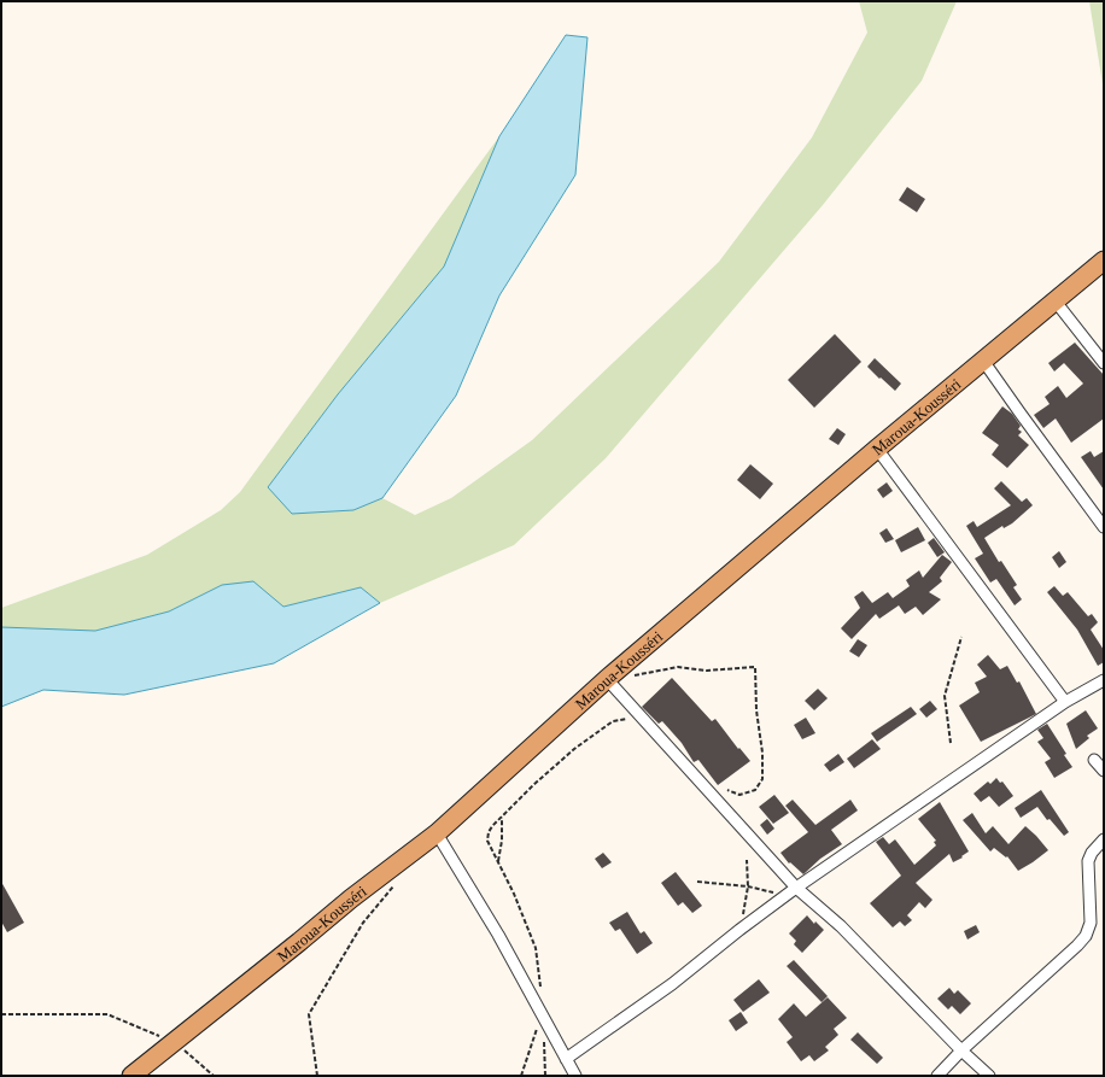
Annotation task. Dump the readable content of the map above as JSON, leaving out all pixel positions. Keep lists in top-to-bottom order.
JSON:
{
  "streets": {
    "highway": ["Maroua-Kousséri"]
  }
}
